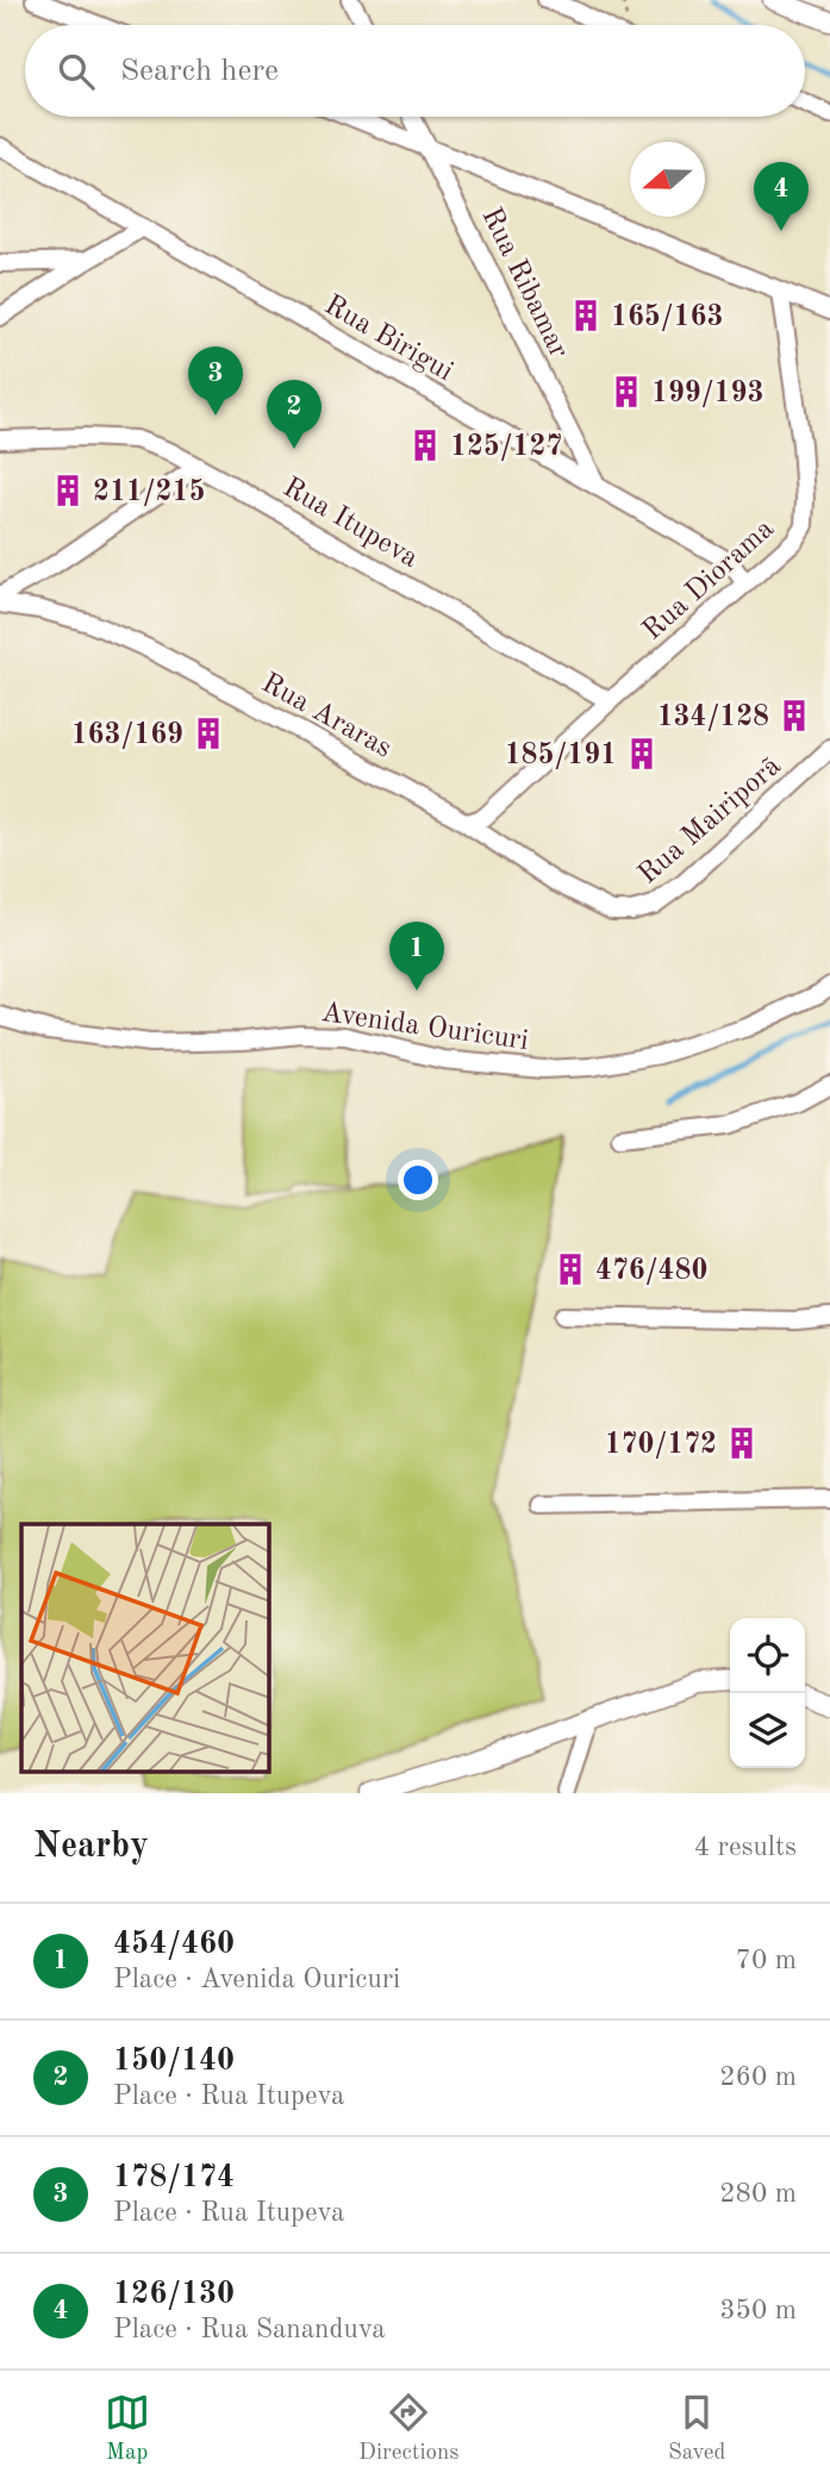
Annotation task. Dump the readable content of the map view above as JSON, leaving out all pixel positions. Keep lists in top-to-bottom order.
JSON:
{
  "streets": {
    "street": [
      "Rua Ribamar",
      "Rua Birigui",
      "Rua Itupeva",
      "Rua Diorama",
      "Rua Araras",
      "Rua Mairiporã",
      "Avenida Ouricuri"
    ]
  },
  "crossings": [
    ["Rua Ribamar", "Rua Birigui"],
    ["Rua Birigui", "Rua Diorama"],
    ["Rua Itupeva", "Rua Diorama"],
    ["Rua Diorama", "Rua Araras"],
    ["Rua Araras", "Rua Mairiporã"]
  ],
  "places": {
    "building": [
      "165/163",
      "199/193",
      "125/127",
      "211/215",
      "134/128",
      "163/169",
      "185/191",
      "476/480",
      "170/172"
    ]
  },
  "north": "left",
  "page": {
    "search": "Search here",
    "pins": [
      "4",
      "3",
      "2",
      "1"
    ],
    "heading": ["Nearby", "4 results"],
    "list": [
      {
        "mark": "1",
        "name": "454/460",
        "note": "Place · Avenida Ouricuri",
        "value": "70 m"
      },
      {
        "mark": "2",
        "name": "150/140",
        "note": "Place · Rua Itupeva",
        "value": "260 m"
      },
      {
        "mark": "3",
        "name": "178/174",
        "note": "Place · Rua Itupeva",
        "value": "280 m"
      },
      {
        "mark": "4",
        "name": "126/130",
        "note": "Place · Rua Sananduva",
        "value": "350 m"
      }
    ],
    "nav": ["Map", "Directions", "Saved"]
  }
}
